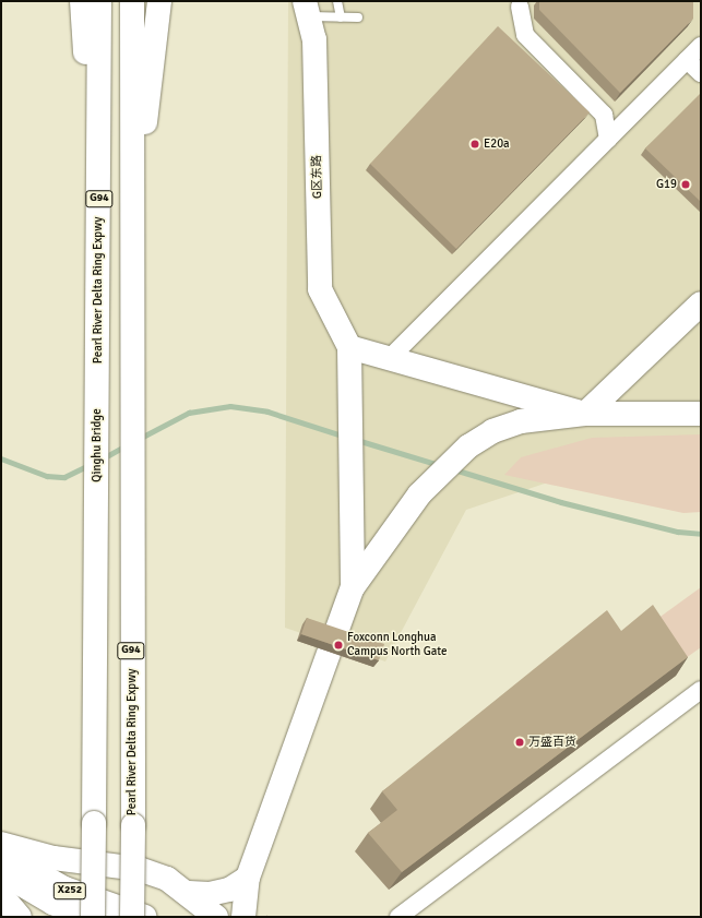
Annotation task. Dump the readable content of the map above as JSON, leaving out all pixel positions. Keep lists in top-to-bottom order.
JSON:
{
  "streets": {
    "main road": [
      "G区东路",
      "G94",
      "Pearl River Delta Ring Expwy",
      "Qinghu Bridge",
      "X252"
    ]
  },
  "crossings": [
    ["G94", "Pearl River Delta Ring Expwy"],
    ["Pearl River Delta Ring Expwy", "Qinghu Bridge"],
    ["Qinghu Bridge", "X252"]
  ],
  "places": [
    "E20a",
    "G19",
    "Foxconn Longhua Campus North Gate",
    "万盛百货"
  ]
}
